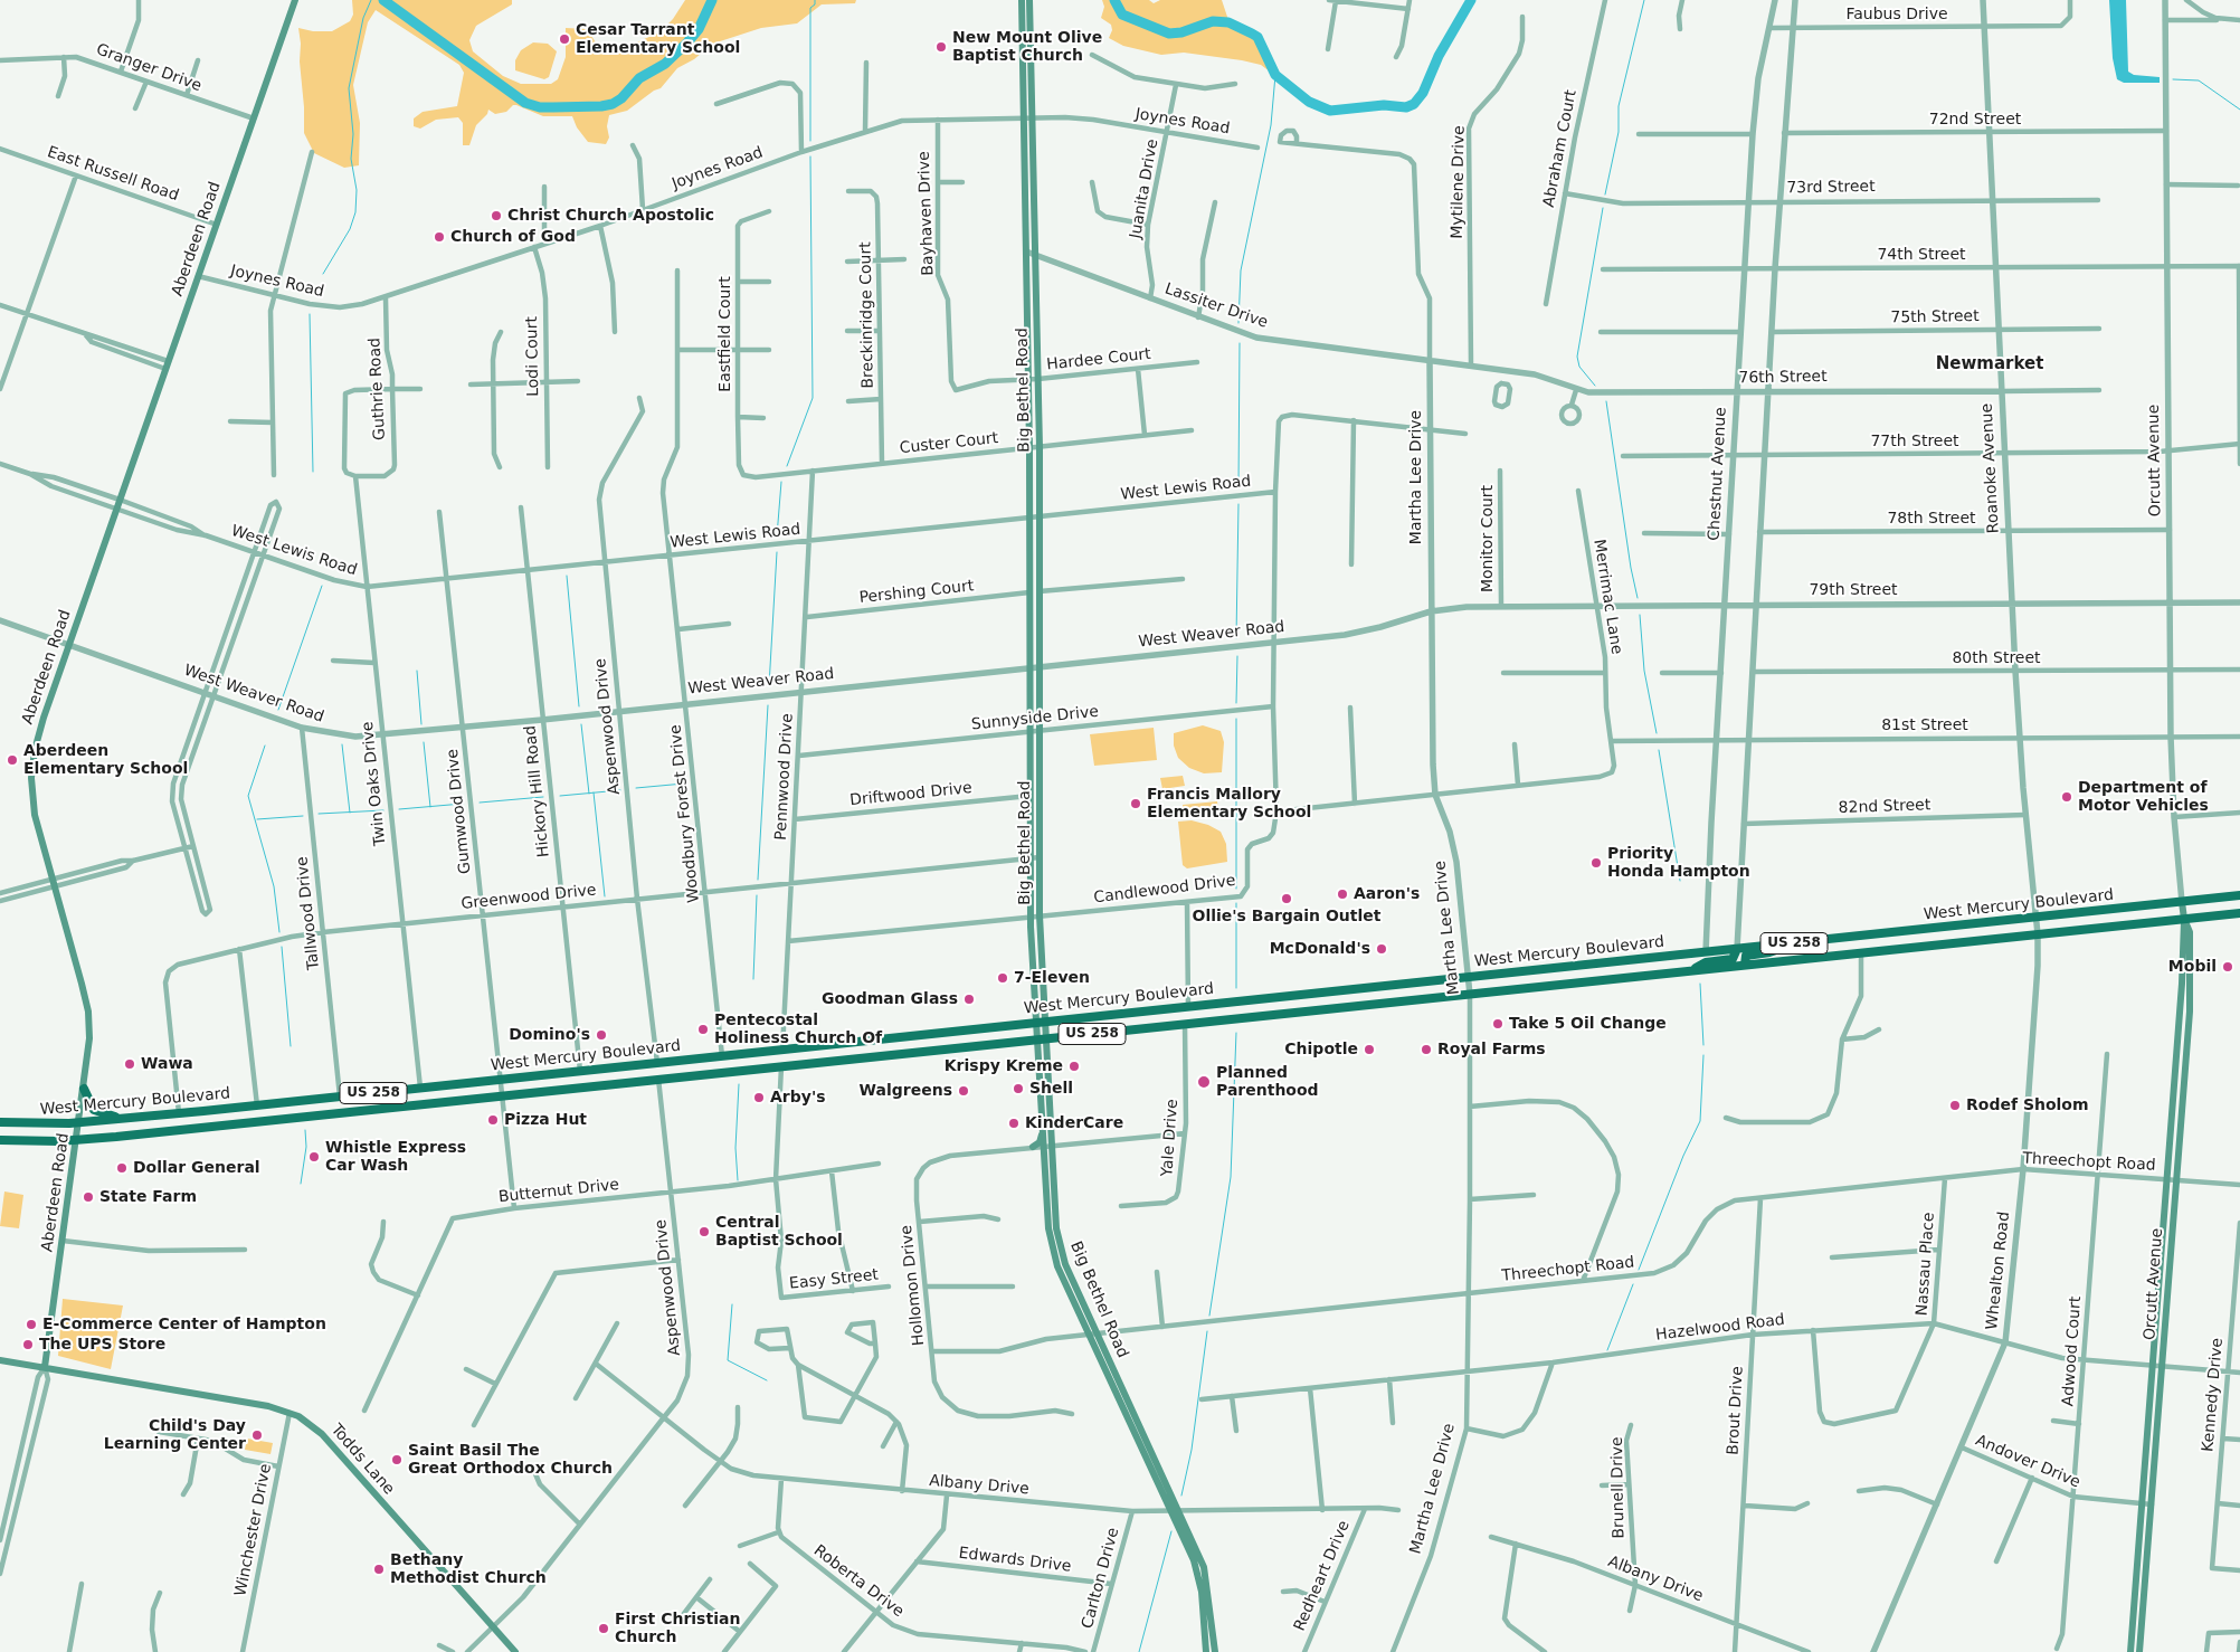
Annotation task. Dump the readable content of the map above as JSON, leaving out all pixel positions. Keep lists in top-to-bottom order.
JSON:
{
  "streets": {
    "highway": ["West Mercury Boulevard", "US 258"],
    "main road": [
      "Aberdeen Road",
      "Big Bethel Road",
      "Orcutt Avenue",
      "Todds Lane"
    ],
    "street": [
      "Faubus Drive",
      "Granger Drive",
      "72nd Street",
      "Joynes Road",
      "Abraham Court",
      "East Russell Road",
      "Mytilene Drive",
      "73rd Street",
      "Juanita Drive",
      "Bayhaven Drive",
      "74th Street",
      "Lassiter Drive",
      "Breckinridge Court",
      "75th Street",
      "Eastfield Court",
      "Lodi Court",
      "Hardee Court",
      "76th Street",
      "Guthrie Road",
      "77th Street",
      "Custer Court",
      "Roanoke Avenue",
      "Chestnut Avenue",
      "Martha Lee Drive",
      "West Lewis Road",
      "78th Street",
      "Monitor Court",
      "79th Street",
      "Pershing Court",
      "Merrimac Lane",
      "West Weaver Road",
      "80th Street",
      "Sunnyside Drive",
      "81st Street",
      "Aspenwood Drive",
      "Pennwood Drive",
      "Twin Oaks Drive",
      "Hickory Hill Road",
      "Driftwood Drive",
      "82nd Street",
      "Gumwood Drive",
      "Woodbury Forest Drive",
      "Candlewood Drive",
      "Greenwood Drive",
      "Tallwood Drive",
      "Yale Drive",
      "Threechopt Road",
      "Butternut Drive",
      "Nassau Place",
      "Whealton Road",
      "Easy Street",
      "Hollomon Drive",
      "Hazelwood Road",
      "Adwood Court",
      "Kennedy Drive",
      "Brout Drive",
      "Andover Drive",
      "Albany Drive",
      "Brunell Drive",
      "Winchester Drive",
      "Edwards Drive",
      "Redheart Drive",
      "Carlton Drive",
      "Roberta Drive"
    ]
  },
  "crossings": [
    ["Faubus Drive", "Roanoke Avenue"],
    ["Faubus Drive", "Chestnut Avenue"],
    ["Granger Drive", "Aberdeen Road"],
    ["72nd Street", "Orcutt Avenue"],
    ["72nd Street", "Roanoke Avenue"],
    ["Joynes Road", "Juanita Drive"],
    ["Joynes Road", "Bayhaven Drive"],
    ["Joynes Road", "Aberdeen Road"],
    ["Joynes Road", "Lodi Court"],
    ["Joynes Road", "Guthrie Road"],
    ["Joynes Road", "Big Bethel Road"],
    ["Abraham Court", "73rd Street"],
    ["East Russell Road", "Aberdeen Road"],
    ["Mytilene Drive", "Lassiter Drive"],
    ["Mytilene Drive", "76th Street"],
    ["73rd Street", "Roanoke Avenue"],
    ["73rd Street", "Chestnut Avenue"],
    ["Juanita Drive", "Lassiter Drive"],
    ["Bayhaven Drive", "Hardee Court"],
    ["Aberdeen Road", "West Lewis Road"],
    ["Aberdeen Road", "West Weaver Road"],
    ["Aberdeen Road", "West Mercury Boulevard"],
    ["Aberdeen Road", "Todds Lane"],
    ["74th Street", "Orcutt Avenue"],
    ["74th Street", "Roanoke Avenue"],
    ["74th Street", "Chestnut Avenue"],
    ["Lassiter Drive", "76th Street"],
    ["Lassiter Drive", "Big Bethel Road"],
    ["Lassiter Drive", "Martha Lee Drive"],
    ["Breckinridge Court", "Custer Court"],
    ["75th Street", "Roanoke Avenue"],
    ["Eastfield Court", "Custer Court"],
    ["Hardee Court", "Big Bethel Road"],
    ["76th Street", "Roanoke Avenue"],
    ["76th Street", "Chestnut Avenue"],
    ["Guthrie Road", "Twin Oaks Drive"],
    ["Big Bethel Road", "Custer Court"],
    ["Big Bethel Road", "West Lewis Road"],
    ["Big Bethel Road", "Pershing Court"],
    ["Big Bethel Road", "West Weaver Road"],
    ["Big Bethel Road", "Sunnyside Drive"],
    ["Big Bethel Road", "Driftwood Drive"],
    ["Big Bethel Road", "Candlewood Drive"],
    ["Big Bethel Road", "Greenwood Drive"],
    ["Big Bethel Road", "West Mercury Boulevard"],
    ["Big Bethel Road", "Threechopt Road"],
    ["Big Bethel Road", "Hollomon Drive"],
    ["Big Bethel Road", "Albany Drive"],
    ["77th Street", "Orcutt Avenue"],
    ["77th Street", "Roanoke Avenue"],
    ["77th Street", "Chestnut Avenue"],
    ["Custer Court", "Pennwood Drive"],
    ["Orcutt Avenue", "78th Street"],
    ["Orcutt Avenue", "79th Street"],
    ["Orcutt Avenue", "80th Street"],
    ["Orcutt Avenue", "81st Street"],
    ["Orcutt Avenue", "West Mercury Boulevard"],
    ["Orcutt Avenue", "Threechopt Road"],
    ["Orcutt Avenue", "Hazelwood Road"],
    ["Orcutt Avenue", "Andover Drive"],
    ["Roanoke Avenue", "78th Street"],
    ["Roanoke Avenue", "79th Street"],
    ["Roanoke Avenue", "80th Street"],
    ["Roanoke Avenue", "81st Street"],
    ["Roanoke Avenue", "82nd Street"],
    ["Roanoke Avenue", "West Mercury Boulevard"],
    ["Roanoke Avenue", "Whealton Road"],
    ["Chestnut Avenue", "79th Street"],
    ["Chestnut Avenue", "81st Street"],
    ["Chestnut Avenue", "West Mercury Boulevard"],
    ["Martha Lee Drive", "West Weaver Road"],
    ["Martha Lee Drive", "West Mercury Boulevard"],
    ["Martha Lee Drive", "Threechopt Road"],
    ["Martha Lee Drive", "Hazelwood Road"],
    ["West Lewis Road", "Aspenwood Drive"],
    ["West Lewis Road", "Pennwood Drive"],
    ["West Lewis Road", "Twin Oaks Drive"],
    ["West Lewis Road", "Hickory Hill Road"],
    ["West Lewis Road", "Gumwood Drive"],
    ["West Lewis Road", "Woodbury Forest Drive"],
    ["Monitor Court", "79th Street"],
    ["79th Street", "Merrimac Lane"],
    ["79th Street", "West Weaver Road"],
    ["Pershing Court", "Pennwood Drive"],
    ["Merrimac Lane", "81st Street"],
    ["West Weaver Road", "Aspenwood Drive"],
    ["West Weaver Road", "Pennwood Drive"],
    ["West Weaver Road", "Twin Oaks Drive"],
    ["West Weaver Road", "Hickory Hill Road"],
    ["West Weaver Road", "Gumwood Drive"],
    ["West Weaver Road", "Woodbury Forest Drive"],
    ["West Weaver Road", "Tallwood Drive"],
    ["Sunnyside Drive", "Pennwood Drive"],
    ["Aspenwood Drive", "Greenwood Drive"],
    ["Aspenwood Drive", "West Mercury Boulevard"],
    ["Aspenwood Drive", "Butternut Drive"],
    ["Aspenwood Drive", "Todds Lane"],
    ["Aspenwood Drive", "Albany Drive"],
    ["Pennwood Drive", "Driftwood Drive"],
    ["Pennwood Drive", "Candlewood Drive"],
    ["Pennwood Drive", "Greenwood Drive"],
    ["Pennwood Drive", "West Mercury Boulevard"],
    ["Twin Oaks Drive", "Greenwood Drive"],
    ["Twin Oaks Drive", "West Mercury Boulevard"],
    ["Hickory Hill Road", "Greenwood Drive"],
    ["Hickory Hill Road", "West Mercury Boulevard"],
    ["Gumwood Drive", "Greenwood Drive"],
    ["Gumwood Drive", "West Mercury Boulevard"],
    ["Gumwood Drive", "Butternut Drive"],
    ["Woodbury Forest Drive", "Greenwood Drive"],
    ["Woodbury Forest Drive", "West Mercury Boulevard"],
    ["Greenwood Drive", "West Mercury Boulevard"],
    ["Greenwood Drive", "Tallwood Drive"],
    ["West Mercury Boulevard", "Tallwood Drive"],
    ["West Mercury Boulevard", "Yale Drive"],
    ["West Mercury Boulevard", "Whealton Road"],
    ["Threechopt Road", "Nassau Place"],
    ["Threechopt Road", "Whealton Road"],
    ["Threechopt Road", "Hollomon Drive"],
    ["Threechopt Road", "Adwood Court"],
    ["Threechopt Road", "Brout Drive"],
    ["Butternut Drive", "Easy Street"],
    ["Nassau Place", "Hazelwood Road"],
    ["Whealton Road", "Hazelwood Road"],
    ["Whealton Road", "Andover Drive"],
    ["Hazelwood Road", "Adwood Court"],
    ["Hazelwood Road", "Kennedy Drive"],
    ["Hazelwood Road", "Brout Drive"],
    ["Hazelwood Road", "Redheart Drive"],
    ["Adwood Court", "Andover Drive"],
    ["Brout Drive", "Albany Drive"],
    ["Todds Lane", "Winchester Drive"],
    ["Albany Drive", "Brunell Drive"],
    ["Albany Drive", "Redheart Drive"],
    ["Albany Drive", "Carlton Drive"],
    ["Edwards Drive", "Carlton Drive"]
  ],
  "districts": ["Newmarket"],
  "places": [
    "Cesar Tarrant Elementary School",
    "New Mount Olive Baptist Church",
    "Christ Church Apostolic",
    "Church of God",
    "Aberdeen Elementary School",
    "Department of Motor Vehicles",
    "Francis Mallory Elementary School",
    "Priority Honda Hampton",
    "Aaron's",
    "Ollie's Bargain Outlet",
    "McDonald's",
    "Mobil",
    "7-Eleven",
    "Goodman Glass",
    "Take 5 Oil Change",
    "Pentecostal Holiness Church Of",
    "Domino's",
    "Chipotle",
    "Royal Farms",
    "Wawa",
    "Krispy Kreme",
    "Planned Parenthood",
    "Shell",
    "Walgreens",
    "Arby's",
    "Rodef Sholom",
    "Pizza Hut",
    "KinderCare",
    "Whistle Express Car Wash",
    "Dollar General",
    "State Farm",
    "Central Baptist School",
    "E-Commerce Center of Hampton",
    "The UPS Store",
    "Child's Day Learning Center",
    "Saint Basil The Great Orthodox Church",
    "Bethany Methodist Church",
    "First Christian Church"
  ]
}
